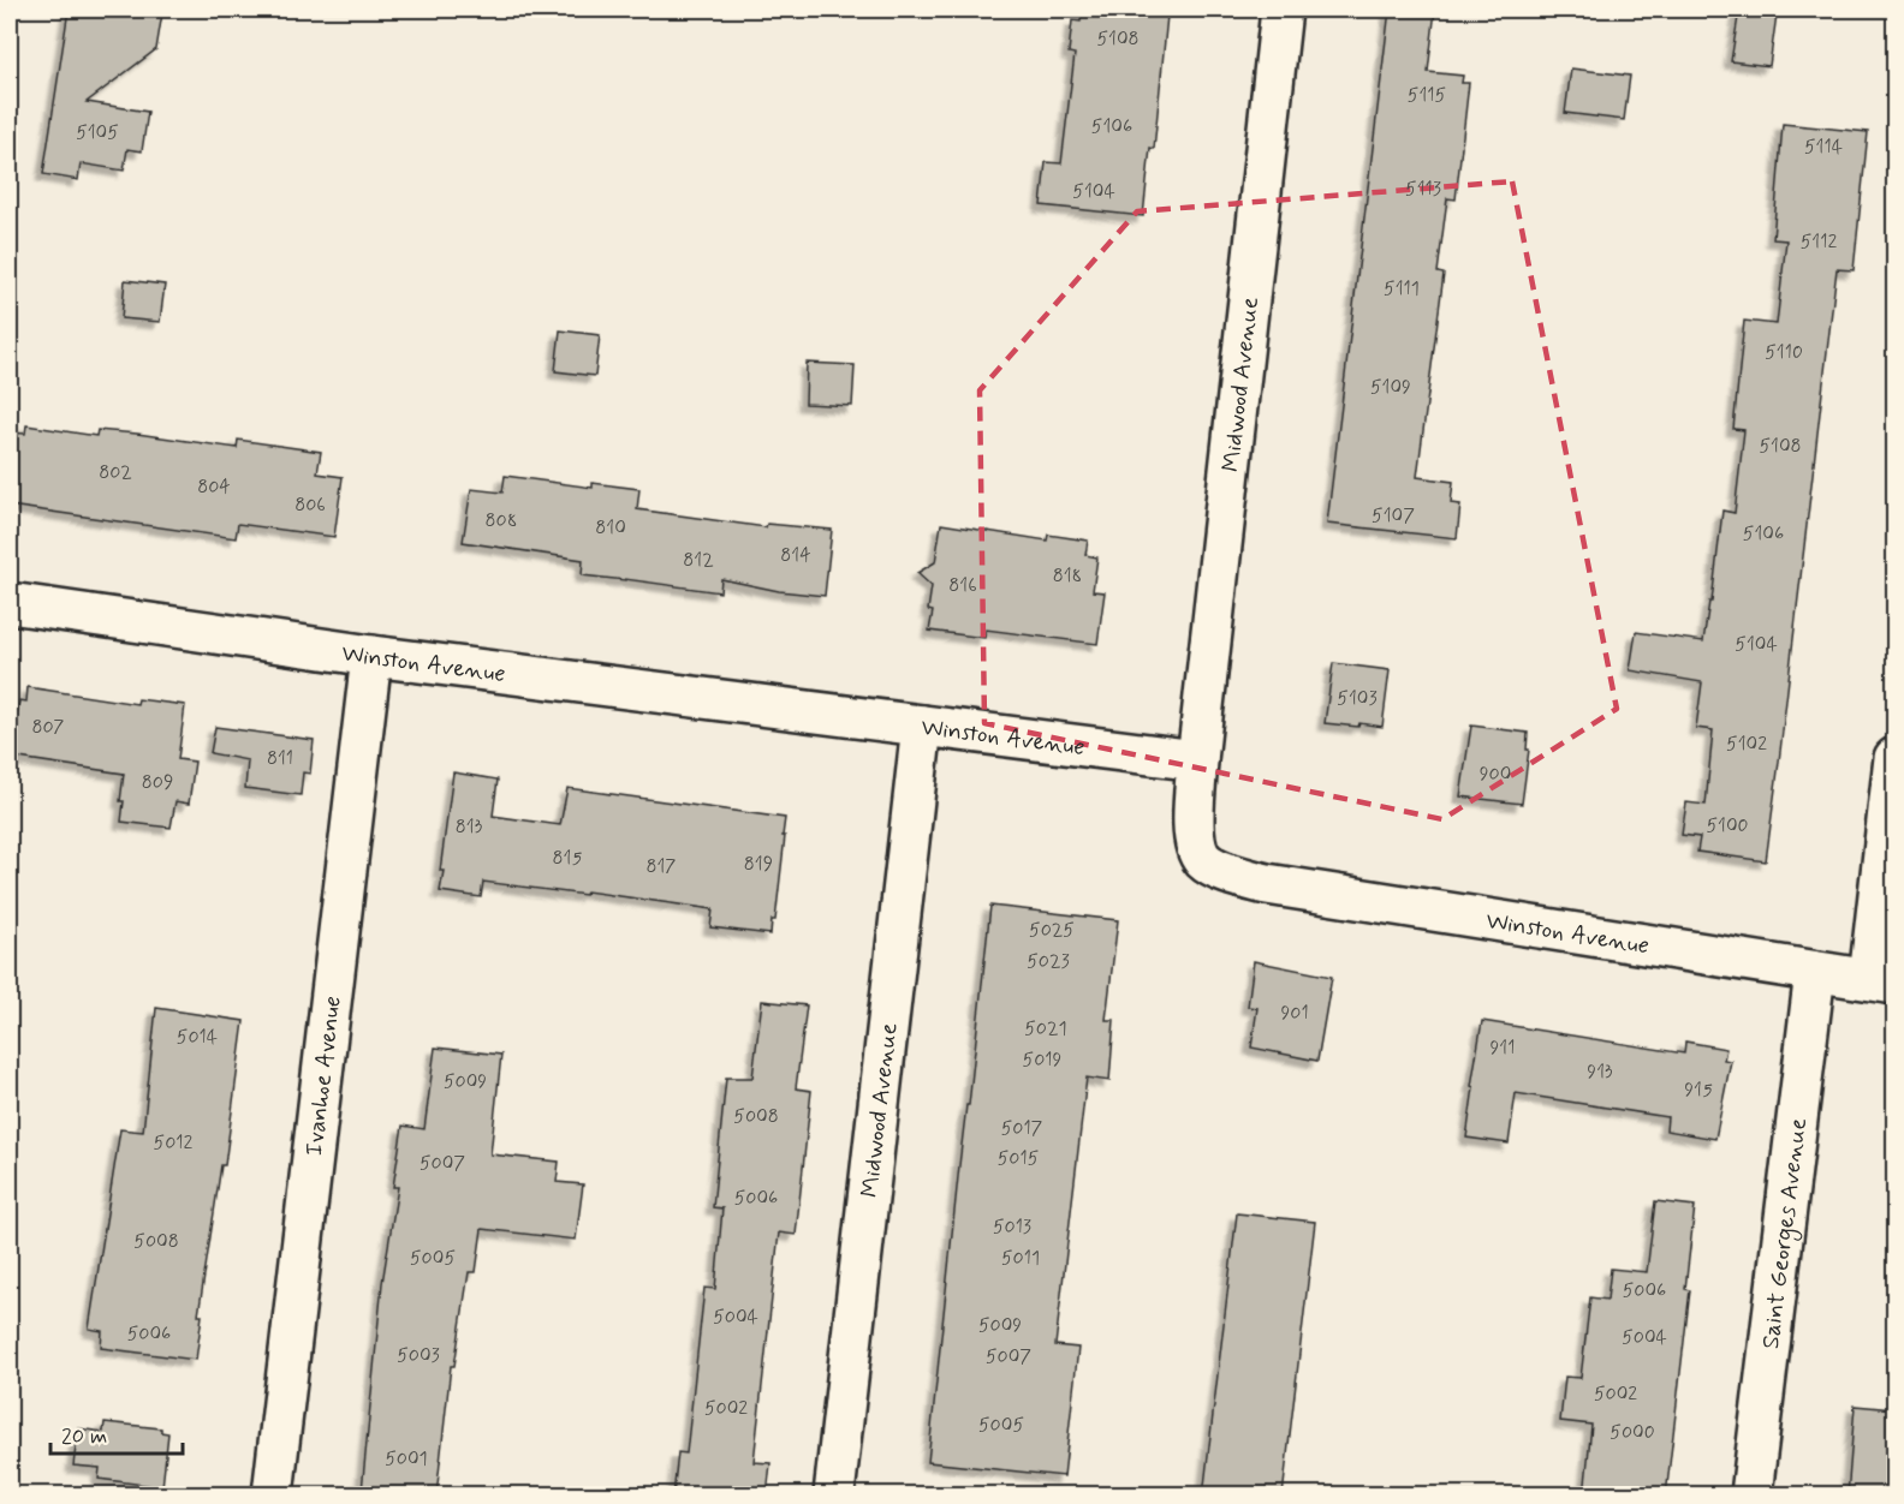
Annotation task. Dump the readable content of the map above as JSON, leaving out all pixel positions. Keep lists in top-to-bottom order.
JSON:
{
  "streets": {
    "street": [
      "Midwood Avenue",
      "Winston Avenue",
      "Ivanhoe Avenue",
      "Saint Georges Avenue"
    ]
  },
  "crossings": [
    ["Midwood Avenue", "Winston Avenue"],
    ["Winston Avenue", "Ivanhoe Avenue"],
    ["Winston Avenue", "Saint Georges Avenue"]
  ],
  "house_numbers": [
    "5108",
    "5115",
    "5106",
    "5105",
    "5114",
    "5113",
    "5104",
    "5112",
    "5111",
    "5110",
    "5109",
    "5108",
    "802",
    "804",
    "806",
    "5107",
    "808",
    "810",
    "5106",
    "814",
    "812",
    "818",
    "816",
    "5104",
    "5103",
    "807",
    "5102",
    "811",
    "900",
    "809",
    "5100",
    "813",
    "815",
    "819",
    "817",
    "5025",
    "5023",
    "901",
    "5021",
    "5014",
    "911",
    "5019",
    "913",
    "5009",
    "915",
    "5008",
    "5017",
    "5012",
    "5015",
    "5007",
    "5006",
    "5013",
    "5008",
    "5005",
    "5011",
    "5006",
    "5004",
    "5009",
    "5006",
    "5004",
    "5003",
    "5007",
    "5002",
    "5002",
    "5005",
    "5000",
    "5001"
  ],
  "scale_bar": "20 m"
}
